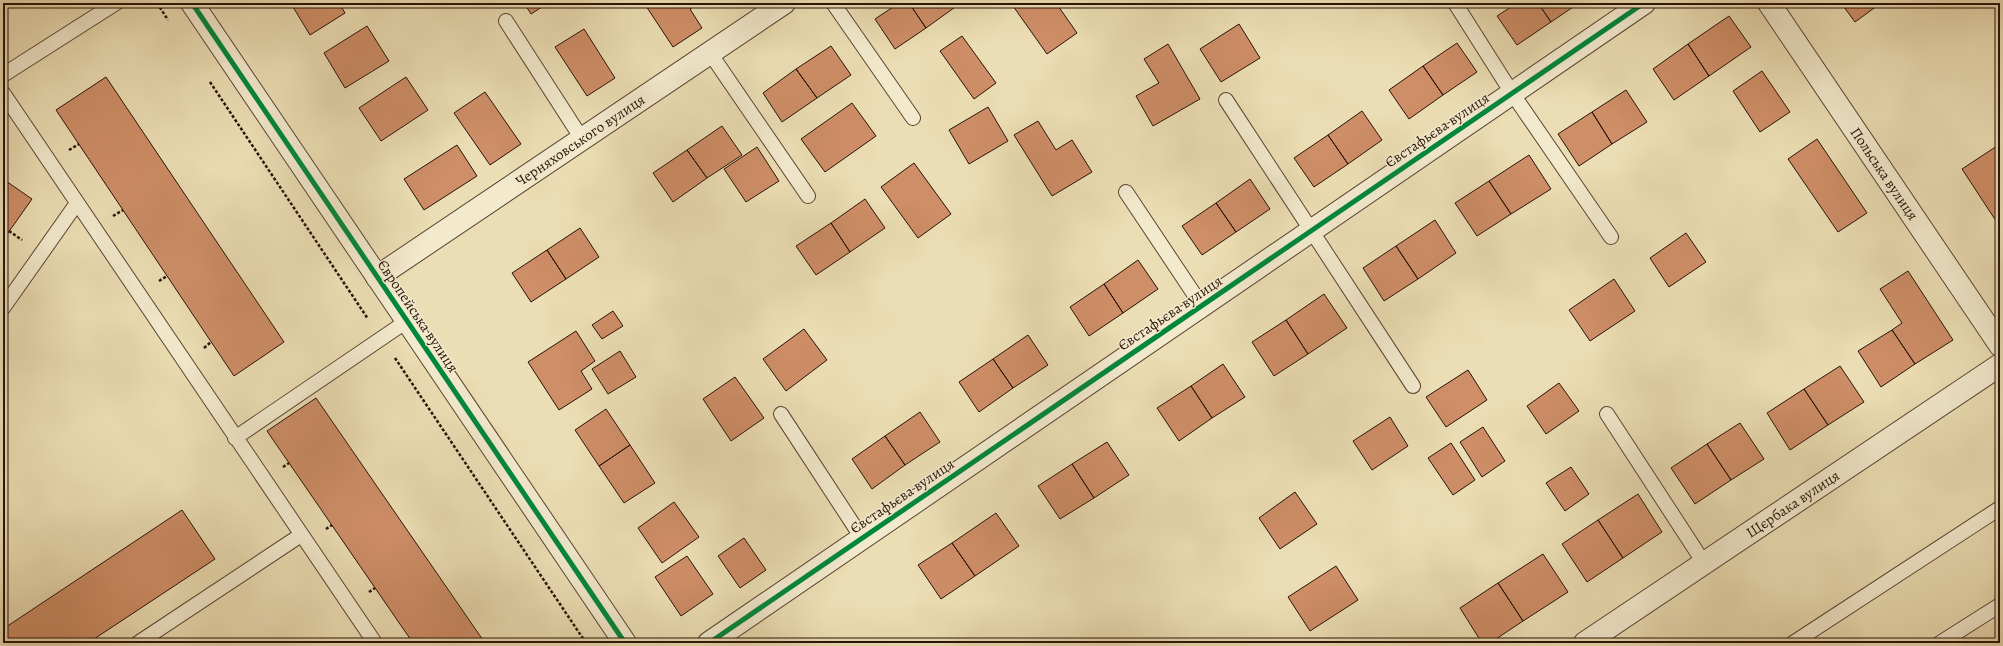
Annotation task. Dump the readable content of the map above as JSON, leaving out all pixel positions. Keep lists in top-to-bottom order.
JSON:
{
  "streets": {
    "street": [
      "Євстафьєва вулиця",
      "Черняховського вулиця",
      "Польська вулиця",
      "Європейська вулиця",
      "Щєрбака вулиця"
    ]
  },
  "crossings": [
    ["Черняховського вулиця", "Європейська вулиця"]
  ]
}
